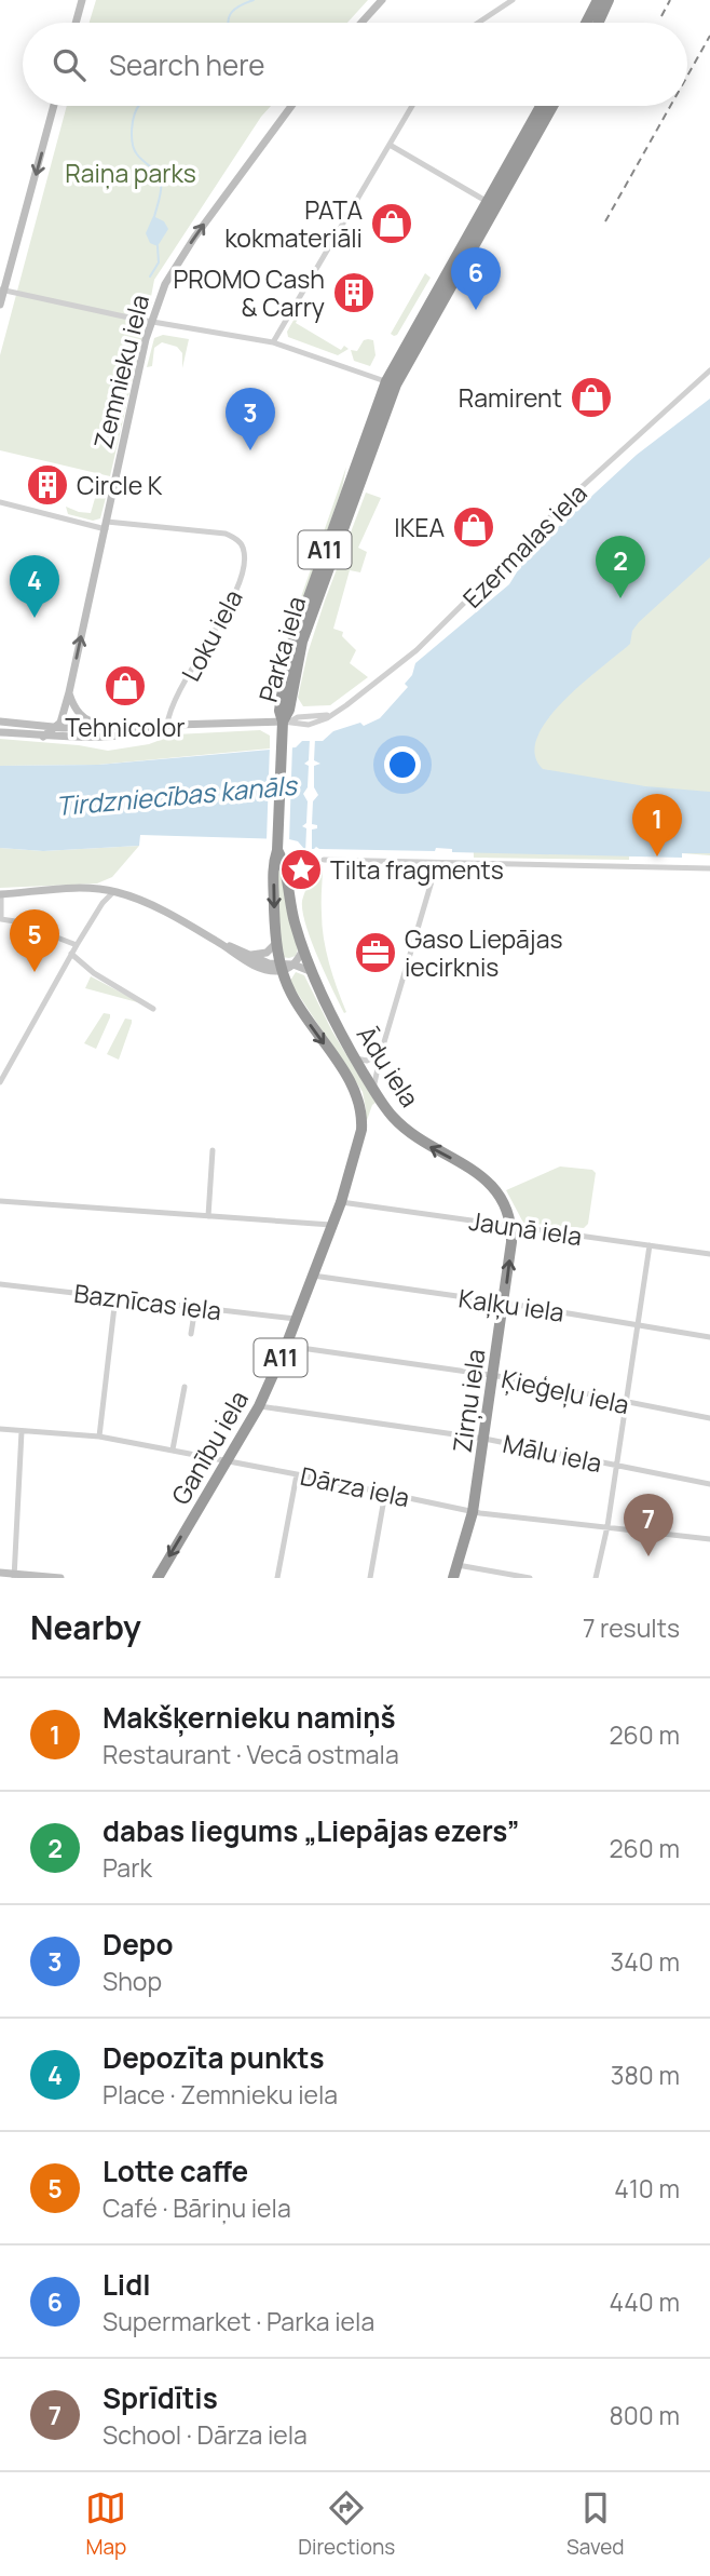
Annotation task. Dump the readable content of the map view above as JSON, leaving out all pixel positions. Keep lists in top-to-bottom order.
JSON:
{
  "streets": {
    "highway": [
      "A11",
      "Parka iela",
      "Ādu iela",
      "Zirņu iela",
      "Ganību iela"
    ],
    "main road": ["Zemnieku iela"],
    "street": [
      "Ezermalas iela",
      "Loku iela",
      "Jaunā iela",
      "Baznīcas iela",
      "Kaļķu iela",
      "Ķieģeļu iela",
      "Mālu iela",
      "Dārza iela"
    ]
  },
  "crossings": [
    ["Zemnieku iela", "Loku iela"],
    ["Ezermalas iela", "A11"],
    ["Ezermalas iela", "Parka iela"],
    ["A11", "Parka iela"],
    ["A11", "Ādu iela"],
    ["Ādu iela", "Jaunā iela"],
    ["Ādu iela", "Zirņu iela"],
    ["Ādu iela", "Ganību iela"],
    ["Jaunā iela", "Zirņu iela"],
    ["Jaunā iela", "Ganību iela"],
    ["Baznīcas iela", "Ganību iela"],
    ["Kaļķu iela", "Zirņu iela"],
    ["Kaļķu iela", "Ganību iela"],
    ["Ķieģeļu iela", "Zirņu iela"],
    ["Ķieģeļu iela", "Ganību iela"],
    ["Zirņu iela", "Mālu iela"],
    ["Zirņu iela", "Dārza iela"],
    ["Ganību iela", "Mālu iela"],
    ["Ganību iela", "Dārza iela"]
  ],
  "one_way": ["Zemnieku iela"],
  "water": ["Tirdzniecības kanāls"],
  "parks": ["Raiņa parks"],
  "places": {
    "shop": [
      "PATA kokmateriāli",
      "Ramirent",
      "IKEA",
      "Tehnicolor"
    ],
    "building": ["PROMO Cash & Carry", "Circle K"],
    "place": ["Tilta fragments"],
    "office": ["Gaso Liepājas iecirknis"]
  },
  "page": {
    "search": "Search here",
    "pins": [
      "6",
      "3",
      "2",
      "4",
      "1",
      "5",
      "7"
    ],
    "heading": ["Nearby", "7 results"],
    "list": [
      {
        "mark": "1",
        "name": "Makšķernieku namiņš",
        "note": "Restaurant · Vecā ostmala",
        "value": "260 m"
      },
      {
        "mark": "2",
        "name": "dabas liegums „Liepājas ezers”",
        "note": "Park",
        "value": "260 m"
      },
      {
        "mark": "3",
        "name": "Depo",
        "note": "Shop",
        "value": "340 m"
      },
      {
        "mark": "4",
        "name": "Depozīta punkts",
        "note": "Place · Zemnieku iela",
        "value": "380 m"
      },
      {
        "mark": "5",
        "name": "Lotte caffe",
        "note": "Café · Bāriņu iela",
        "value": "410 m"
      },
      {
        "mark": "6",
        "name": "Lidl",
        "note": "Supermarket · Parka iela",
        "value": "440 m"
      },
      {
        "mark": "7",
        "name": "Sprīdītis",
        "note": "School · Dārza iela",
        "value": "800 m"
      }
    ],
    "nav": ["Map", "Directions", "Saved"]
  }
}
